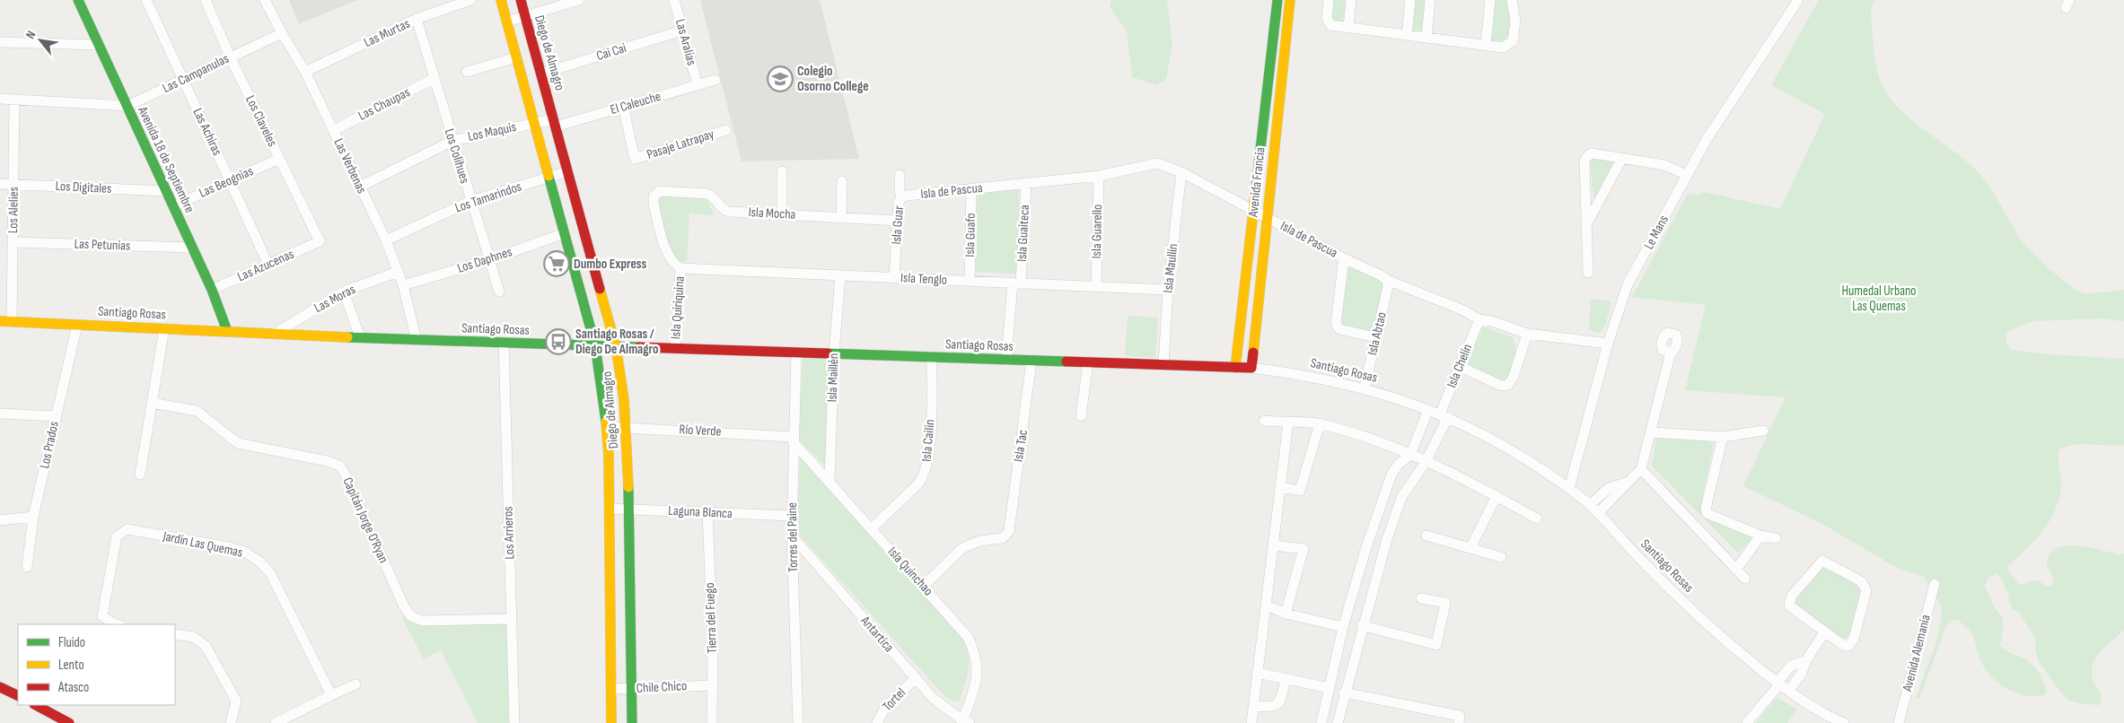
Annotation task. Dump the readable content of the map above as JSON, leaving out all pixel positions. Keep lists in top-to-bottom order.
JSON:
{
  "streets": {
    "street": [
      "Las Murtas",
      "Las Aralias",
      "Cai Cai",
      "Diego de Almagro",
      "Las Campanulas",
      "El Caleuche",
      "Las Chaupas",
      "Los Claveles",
      "Las Achiras",
      "Los Maquis",
      "Pasaje Latrapay",
      "Los Colihues",
      "Avenida 18 de Septiembre",
      "Las Verbenas",
      "Las Beognias",
      "Avenida Francia",
      "Los Digitales",
      "Isla de Pascua",
      "Los Tamarindos",
      "Los Alelies",
      "Isla Mocha",
      "Isla Guar",
      "Isla Guarello",
      "Le Mans",
      "Isla Guaiteca",
      "Isla Guafo",
      "Las Petunias",
      "Los Daphnes",
      "Las Azucenas",
      "Isla Maullín",
      "Isla Tenglo",
      "Las Moras",
      "Isla Quiriquina",
      "Santiago Rosas",
      "Isla Abtao",
      "Isla Chelín",
      "Isla Maillén",
      "Río Verde",
      "Isla Cailin",
      "Los Prados",
      "Isla Tac",
      "Laguna Blanca",
      "Capitán Jorge O'Ryan",
      "Los Arrieros",
      "Torres del Paine",
      "Jardín Las Quemas",
      "Isla Quinchao",
      "Tierra del Fuego",
      "Antartica",
      "Avenida Alemania",
      "Chile Chico",
      "Tortel"
    ]
  },
  "crossings": [
    ["Las Murtas", "Los Colihues"],
    ["Las Murtas", "Las Verbenas"],
    ["Las Aralias", "Cai Cai"],
    ["Las Aralias", "El Caleuche"],
    ["Cai Cai", "Diego de Almagro"],
    ["Diego de Almagro", "El Caleuche"],
    ["Diego de Almagro", "Los Maquis"],
    ["Diego de Almagro", "Los Tamarindos"],
    ["Diego de Almagro", "Los Daphnes"],
    ["Diego de Almagro", "Santiago Rosas"],
    ["Diego de Almagro", "Río Verde"],
    ["Diego de Almagro", "Laguna Blanca"],
    ["Diego de Almagro", "Chile Chico"],
    ["Las Campanulas", "Los Claveles"],
    ["Las Campanulas", "Las Achiras"],
    ["Las Campanulas", "Avenida 18 de Septiembre"],
    ["Las Campanulas", "Las Verbenas"],
    ["Las Campanulas", "Los Alelies"],
    ["El Caleuche", "Los Maquis"],
    ["El Caleuche", "Pasaje Latrapay"],
    ["Las Chaupas", "Los Colihues"],
    ["Las Chaupas", "Las Verbenas"],
    ["Los Claveles", "Las Beognias"],
    ["Los Claveles", "Las Azucenas"],
    ["Las Achiras", "Las Beognias"],
    ["Las Achiras", "Las Azucenas"],
    ["Los Maquis", "Los Colihues"],
    ["Los Maquis", "Las Verbenas"],
    ["Los Colihues", "Los Tamarindos"],
    ["Los Colihues", "Los Daphnes"],
    ["Avenida 18 de Septiembre", "Las Beognias"],
    ["Avenida 18 de Septiembre", "Los Digitales"],
    ["Avenida 18 de Septiembre", "Las Petunias"],
    ["Avenida 18 de Septiembre", "Las Azucenas"],
    ["Avenida 18 de Septiembre", "Santiago Rosas"],
    ["Las Verbenas", "Los Tamarindos"],
    ["Las Verbenas", "Los Daphnes"],
    ["Las Verbenas", "Las Moras"],
    ["Las Verbenas", "Santiago Rosas"],
    ["Avenida Francia", "Isla de Pascua"],
    ["Avenida Francia", "Santiago Rosas"],
    ["Los Digitales", "Los Alelies"],
    ["Isla de Pascua", "Isla Guar"],
    ["Isla de Pascua", "Isla Guarello"],
    ["Isla de Pascua", "Le Mans"],
    ["Isla de Pascua", "Isla Guaiteca"],
    ["Isla de Pascua", "Isla Guafo"],
    ["Isla de Pascua", "Isla Maullín"],
    ["Isla de Pascua", "Isla Abtao"],
    ["Isla de Pascua", "Isla Chelín"],
    ["Los Alelies", "Las Petunias"],
    ["Los Alelies", "Santiago Rosas"],
    ["Isla Mocha", "Isla Guar"],
    ["Isla Mocha", "Isla Quiriquina"],
    ["Isla Guar", "Isla Tenglo"],
    ["Isla Guarello", "Isla Tenglo"],
    ["Le Mans", "Santiago Rosas"],
    ["Isla Guaiteca", "Isla Tenglo"],
    ["Isla Guaiteca", "Santiago Rosas"],
    ["Isla Guafo", "Isla Tenglo"],
    ["Isla Maullín", "Isla Tenglo"],
    ["Isla Maullín", "Santiago Rosas"],
    ["Isla Tenglo", "Isla Quiriquina"],
    ["Isla Tenglo", "Isla Maillén"],
    ["Las Moras", "Santiago Rosas"],
    ["Isla Quiriquina", "Santiago Rosas"],
    ["Santiago Rosas", "Isla Abtao"],
    ["Santiago Rosas", "Isla Chelín"],
    ["Santiago Rosas", "Isla Maillén"],
    ["Santiago Rosas", "Isla Cailin"],
    ["Santiago Rosas", "Los Prados"],
    ["Santiago Rosas", "Isla Tac"],
    ["Santiago Rosas", "Los Arrieros"],
    ["Santiago Rosas", "Torres del Paine"],
    ["Isla Maillén", "Isla Quinchao"],
    ["Río Verde", "Torres del Paine"],
    ["Río Verde", "Isla Quinchao"],
    ["Isla Cailin", "Isla Quinchao"],
    ["Isla Tac", "Isla Quinchao"],
    ["Laguna Blanca", "Torres del Paine"],
    ["Laguna Blanca", "Tierra del Fuego"],
    ["Capitán Jorge O'Ryan", "Los Arrieros"],
    ["Torres del Paine", "Isla Quinchao"],
    ["Torres del Paine", "Antartica"],
    ["Isla Quinchao", "Antartica"],
    ["Tierra del Fuego", "Chile Chico"],
    ["Antartica", "Tortel"]
  ],
  "parks": ["Humedal Urbano Las Quemas"],
  "places": {
    "school or university": ["Colegio Osorno College"],
    "supermarket": ["Dumbo Express"],
    "bus stop": ["Santiago Rosas / Diego De Almagro"]
  },
  "legend": ["Fluido", "Lento", "Atasco"],
  "north": "top left"
}
